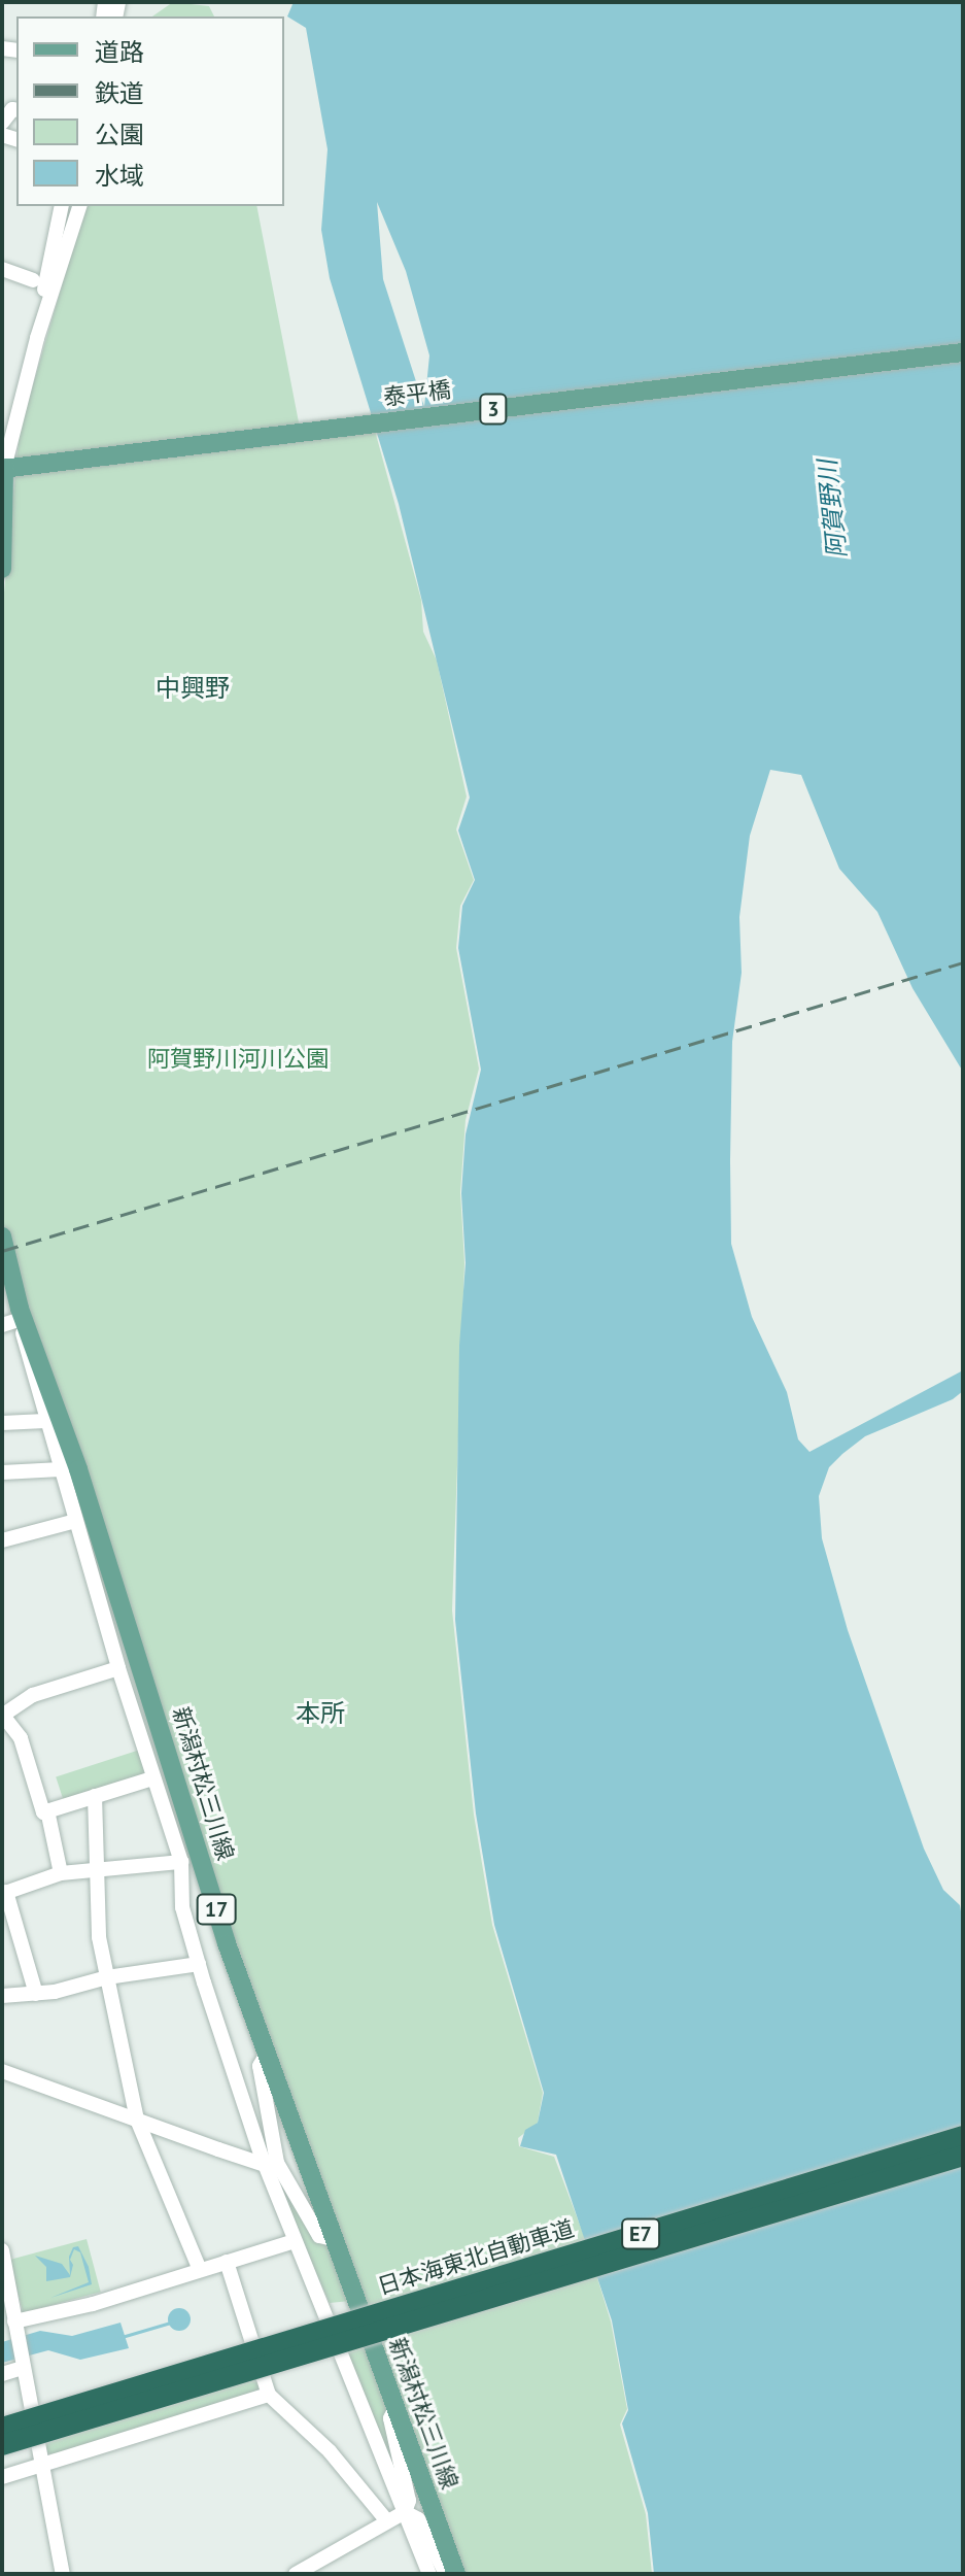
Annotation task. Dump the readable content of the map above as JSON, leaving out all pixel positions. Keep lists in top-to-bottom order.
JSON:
{
  "streets": {
    "highway": ["E7", "日本海東北自動車道"],
    "main road": [
      "泰平橋",
      "3",
      "新潟村松三川線",
      "17"
    ]
  },
  "districts": ["中興野", "本所"],
  "water": ["阿賀野川"],
  "parks": ["阿賀野川河川公園"],
  "legend": [
    "道路",
    "鉄道",
    "公園",
    "水域"
  ]
}
